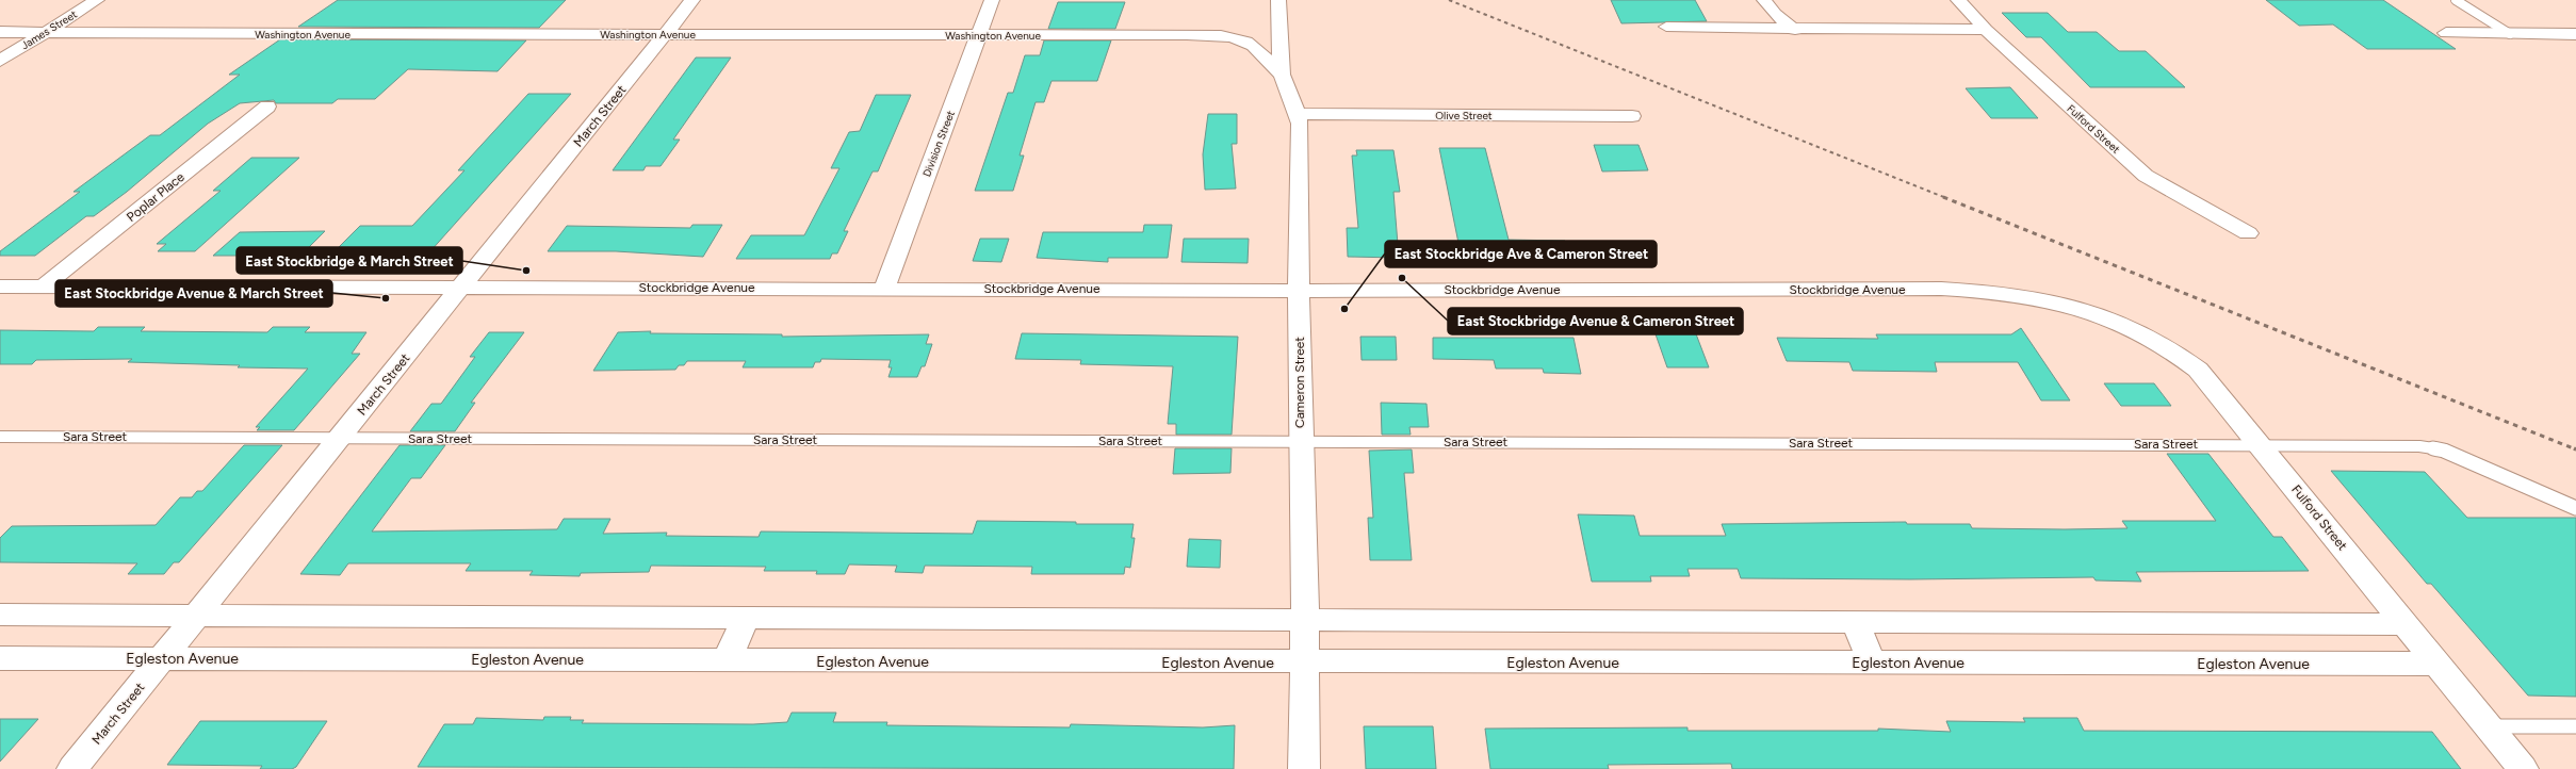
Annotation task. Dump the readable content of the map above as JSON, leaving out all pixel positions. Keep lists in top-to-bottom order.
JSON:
{
  "streets": {
    "street": [
      "James Street",
      "Washington Avenue",
      "Olive Street",
      "March Street",
      "Fulford Street",
      "Division Street",
      "Poplar Place",
      "Stockbridge Avenue",
      "Cameron Street",
      "Egleston Avenue"
    ],
    "lane": ["Sara Street"]
  },
  "crossings": [
    ["James Street", "Washington Avenue"],
    ["Washington Avenue", "March Street"],
    ["Washington Avenue", "Division Street"],
    ["Washington Avenue", "Cameron Street"],
    ["Olive Street", "Cameron Street"],
    ["March Street", "Stockbridge Avenue"],
    ["March Street", "Sara Street"],
    ["March Street", "Egleston Avenue"],
    ["Fulford Street", "Stockbridge Avenue"],
    ["Fulford Street", "Sara Street"],
    ["Fulford Street", "Egleston Avenue"],
    ["Division Street", "Stockbridge Avenue"],
    ["Poplar Place", "Stockbridge Avenue"],
    ["Stockbridge Avenue", "Cameron Street"],
    ["Cameron Street", "Sara Street"],
    ["Cameron Street", "Egleston Avenue"]
  ],
  "places": [
    "East Stockbridge & March Street",
    "East Stockbridge Avenue & Cameron Street",
    "East Stockbridge Avenue & March Street",
    "East Stockbridge Ave & Cameron Street"
  ]
}
